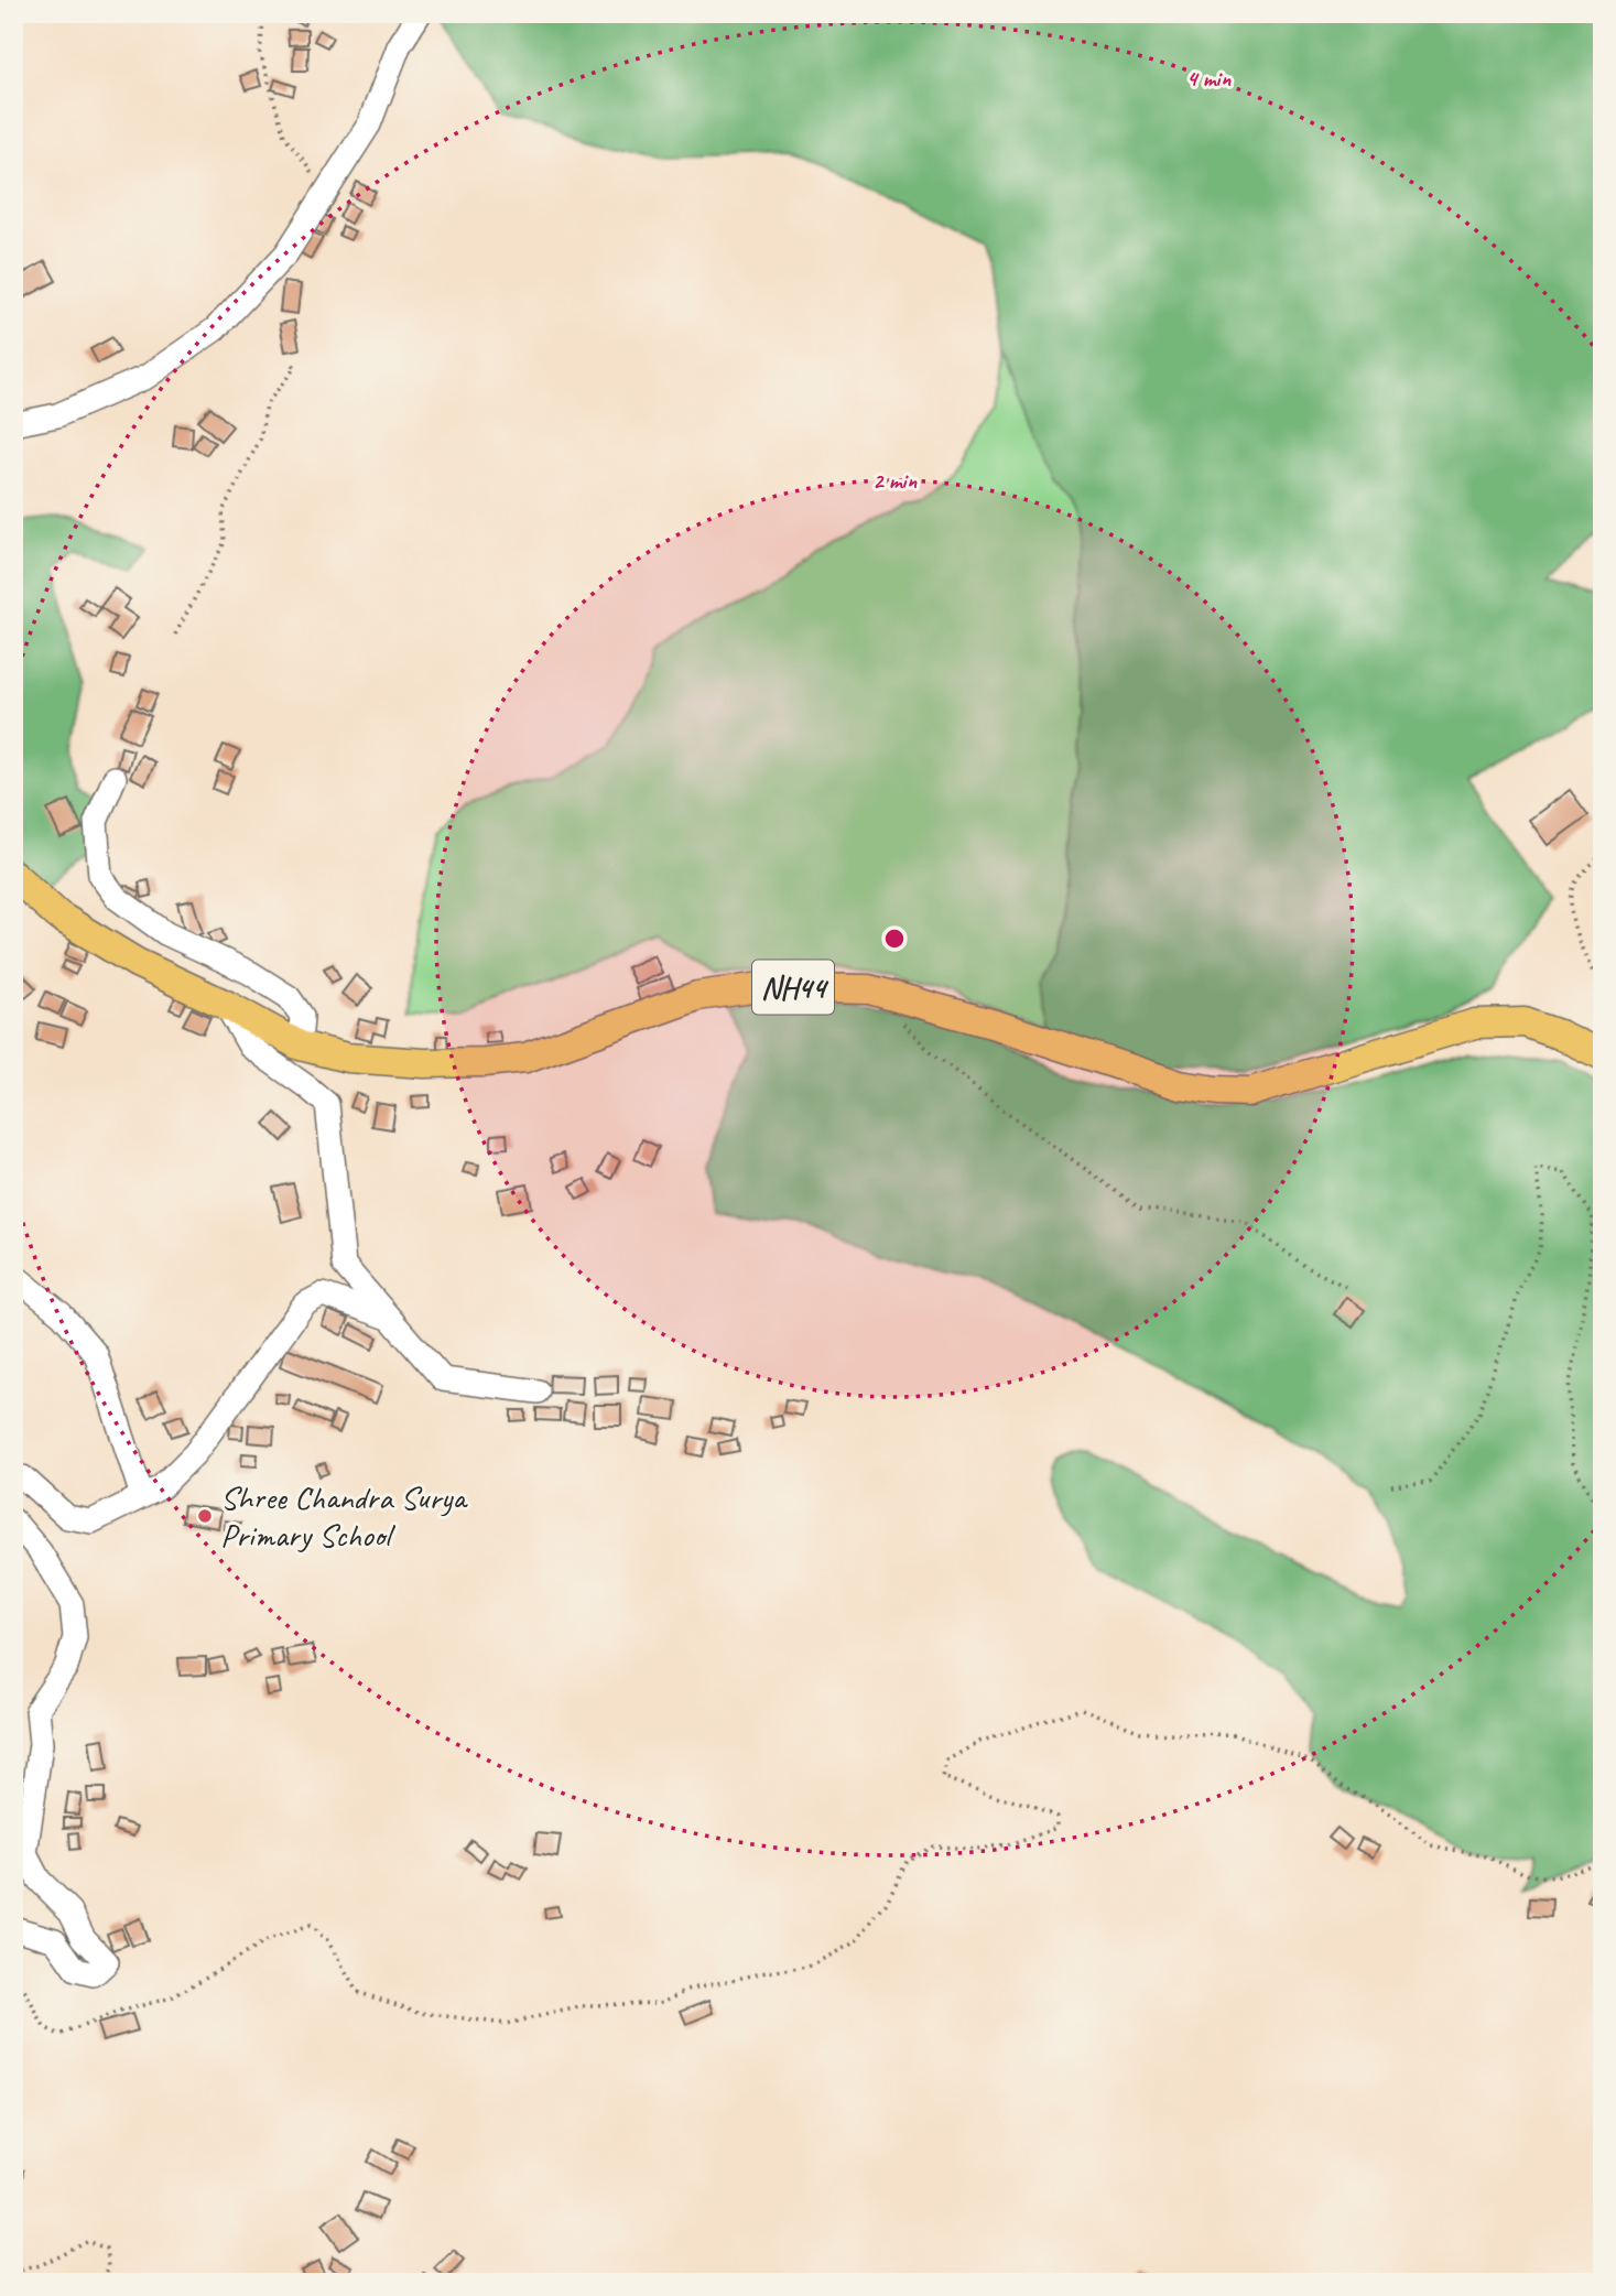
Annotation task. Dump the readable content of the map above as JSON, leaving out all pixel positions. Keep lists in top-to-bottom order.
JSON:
{
  "streets": {
    "main road": ["NH44"]
  },
  "places": ["Shree Chandra Surya Primary School"],
  "rings": ["4 min", "2 min"]
}
